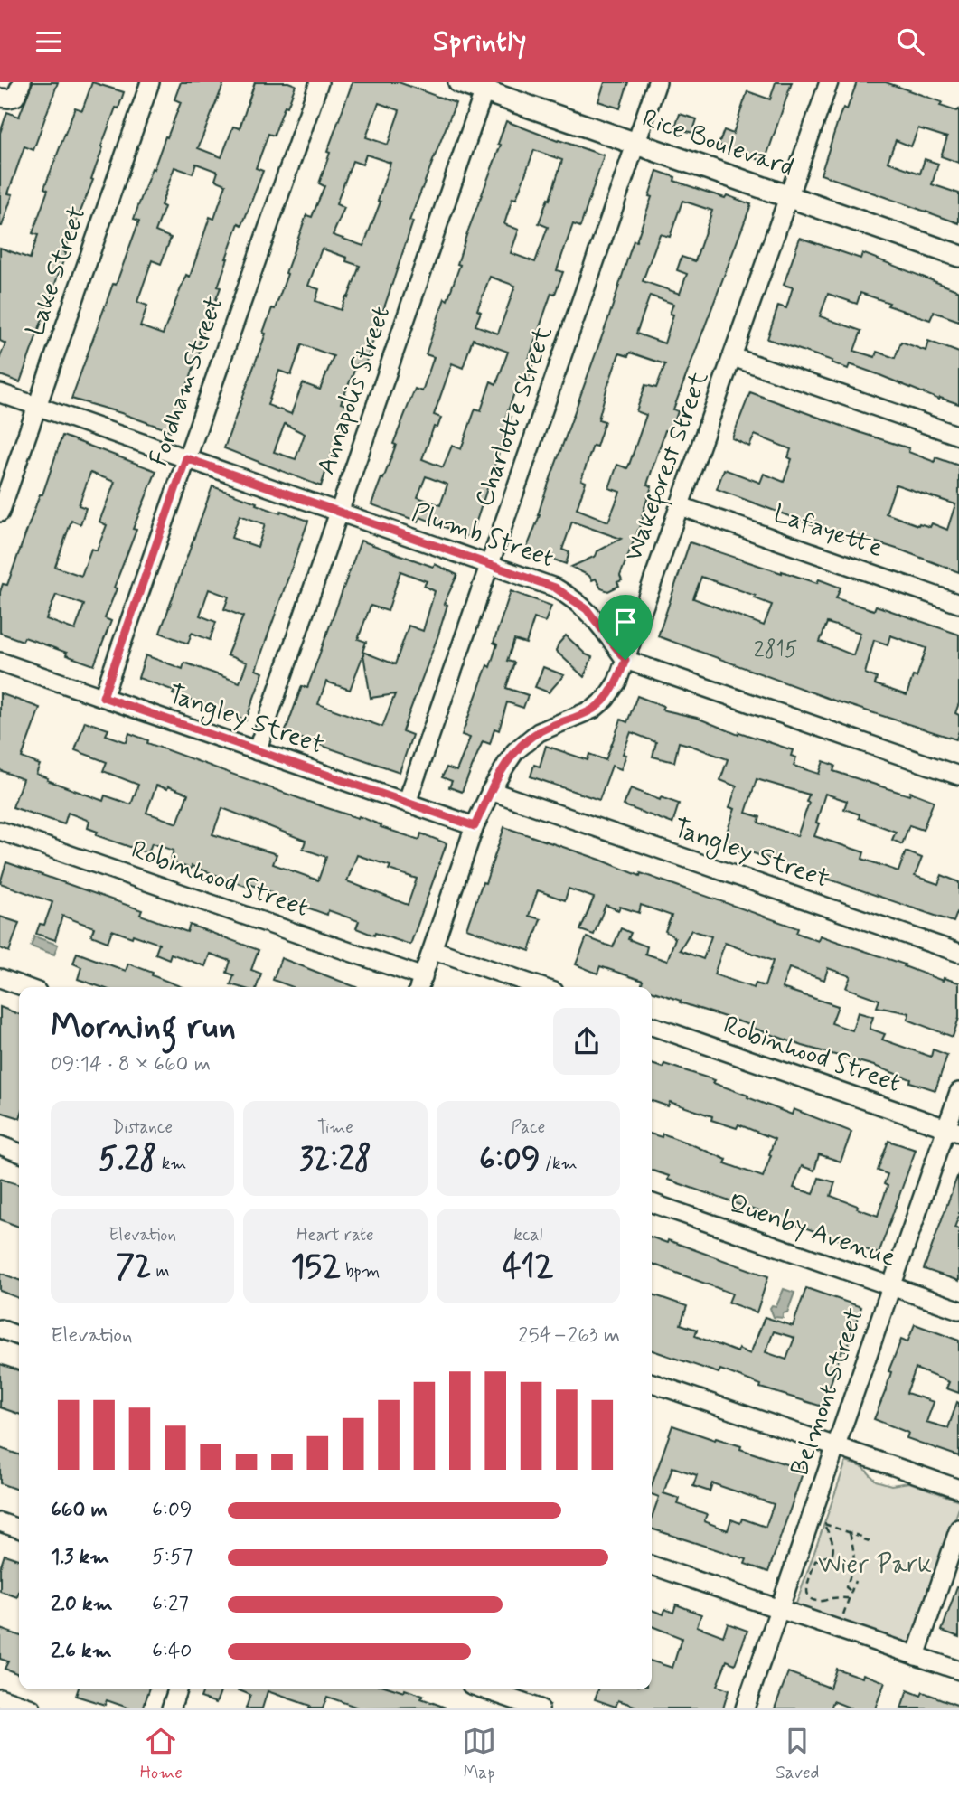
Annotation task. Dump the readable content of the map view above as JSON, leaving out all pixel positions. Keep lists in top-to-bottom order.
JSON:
{
  "streets": {
    "main road": ["Rice Boulevard"],
    "street": [
      "Lake Street",
      "Fordham Street",
      "Annapolis Street",
      "Charlotte Street",
      "Wakeforest Street",
      "Lafayette",
      "Plumb Street",
      "Tangley Street",
      "Robinhood Street",
      "Quenby Avenue",
      "Belmont Street"
    ]
  },
  "crossings": [
    ["Rice Boulevard", "Annapolis Street"],
    ["Rice Boulevard", "Charlotte Street"],
    ["Rice Boulevard", "Wakeforest Street"],
    ["Lake Street", "Plumb Street"],
    ["Fordham Street", "Plumb Street"],
    ["Fordham Street", "Tangley Street"],
    ["Annapolis Street", "Plumb Street"],
    ["Annapolis Street", "Tangley Street"],
    ["Charlotte Street", "Plumb Street"],
    ["Charlotte Street", "Tangley Street"],
    ["Wakeforest Street", "Lafayette"],
    ["Wakeforest Street", "Plumb Street"],
    ["Wakeforest Street", "Tangley Street"],
    ["Wakeforest Street", "Robinhood Street"],
    ["Robinhood Street", "Belmont Street"],
    ["Quenby Avenue", "Belmont Street"]
  ],
  "parks": ["Wier Park"],
  "house_numbers": ["2815"],
  "page": {
    "header": "Sprintly",
    "heading": ["Morning run", "09:14 · 8 × 660 m"],
    "stats": [
      ["Distance", "5.28 km"],
      ["Time", "32:28"],
      ["Pace", "6:09 /km"],
      ["Elevation", "72 m"],
      ["Heart rate", "152 bpm"],
      ["kcal", "412"]
    ],
    "chart": ["Elevation", "254–263 m"],
    "list": [
      {
        "name": "660 m",
        "note": "6:09"
      },
      {
        "name": "1.3 km",
        "note": "5:57"
      },
      {
        "name": "2.0 km",
        "note": "6:27"
      },
      {
        "name": "2.6 km",
        "note": "6:40"
      }
    ],
    "tabs": ["Home", "Map", "Saved"]
  }
}
